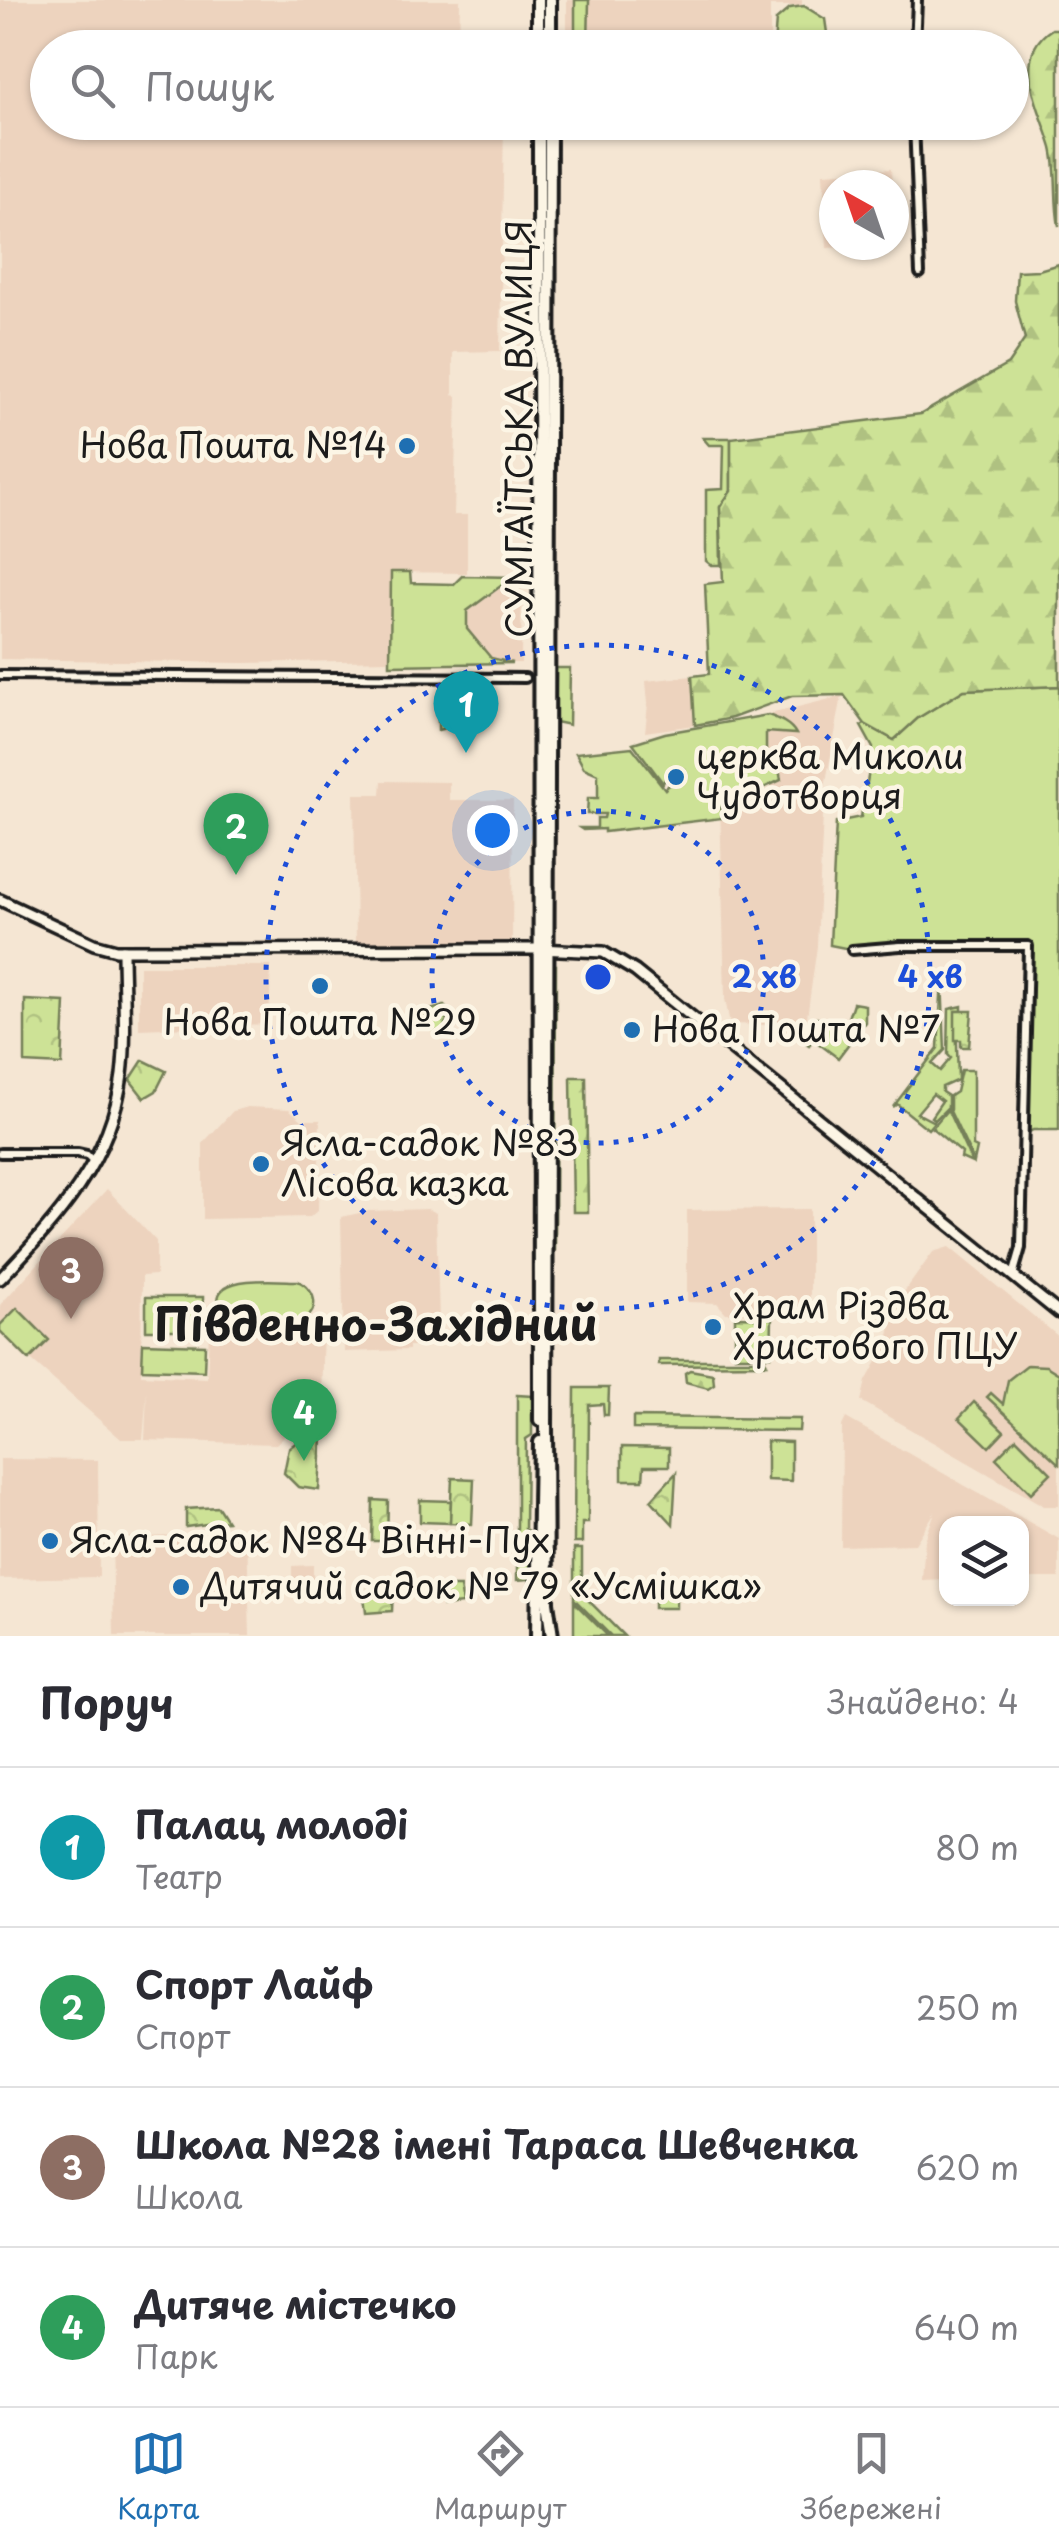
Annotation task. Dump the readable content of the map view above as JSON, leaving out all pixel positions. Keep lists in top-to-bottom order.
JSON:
{
  "streets": {
    "main road": ["СУМГАЇТСЬКА ВУЛИЦЯ"]
  },
  "districts": ["Південно-Західний"],
  "places": [
    "Нова Пошта №14",
    "церква Миколи Чудотворця",
    "Нова Пошта №29",
    "Нова Пошта №7",
    "Ясла-садок №83 Лісова казка",
    "Храм Різдва Христового ПЦУ",
    "Ясла-садок №84 Вінні-Пух",
    "Дитячий садок № 79 «Усмішка»"
  ],
  "north": "top left",
  "page": {
    "search": "Пошук",
    "pins": [
      "1",
      "2",
      "3",
      "4"
    ],
    "heading": ["Поруч", "Знайдено: 4"],
    "list": [
      {
        "mark": "1",
        "name": "Палац молоді",
        "note": "Театр",
        "value": "80 m"
      },
      {
        "mark": "2",
        "name": "Спорт Лайф",
        "note": "Спорт",
        "value": "250 m"
      },
      {
        "mark": "3",
        "name": "Школа №28 імені Тараса Шевченка",
        "note": "Школа",
        "value": "620 m"
      },
      {
        "mark": "4",
        "name": "Дитяче містечко",
        "note": "Парк",
        "value": "640 m"
      }
    ],
    "nav": ["Карта", "Маршрут", "Збережені"]
  },
  "rings": ["2 хв", "4 хв"]
}
